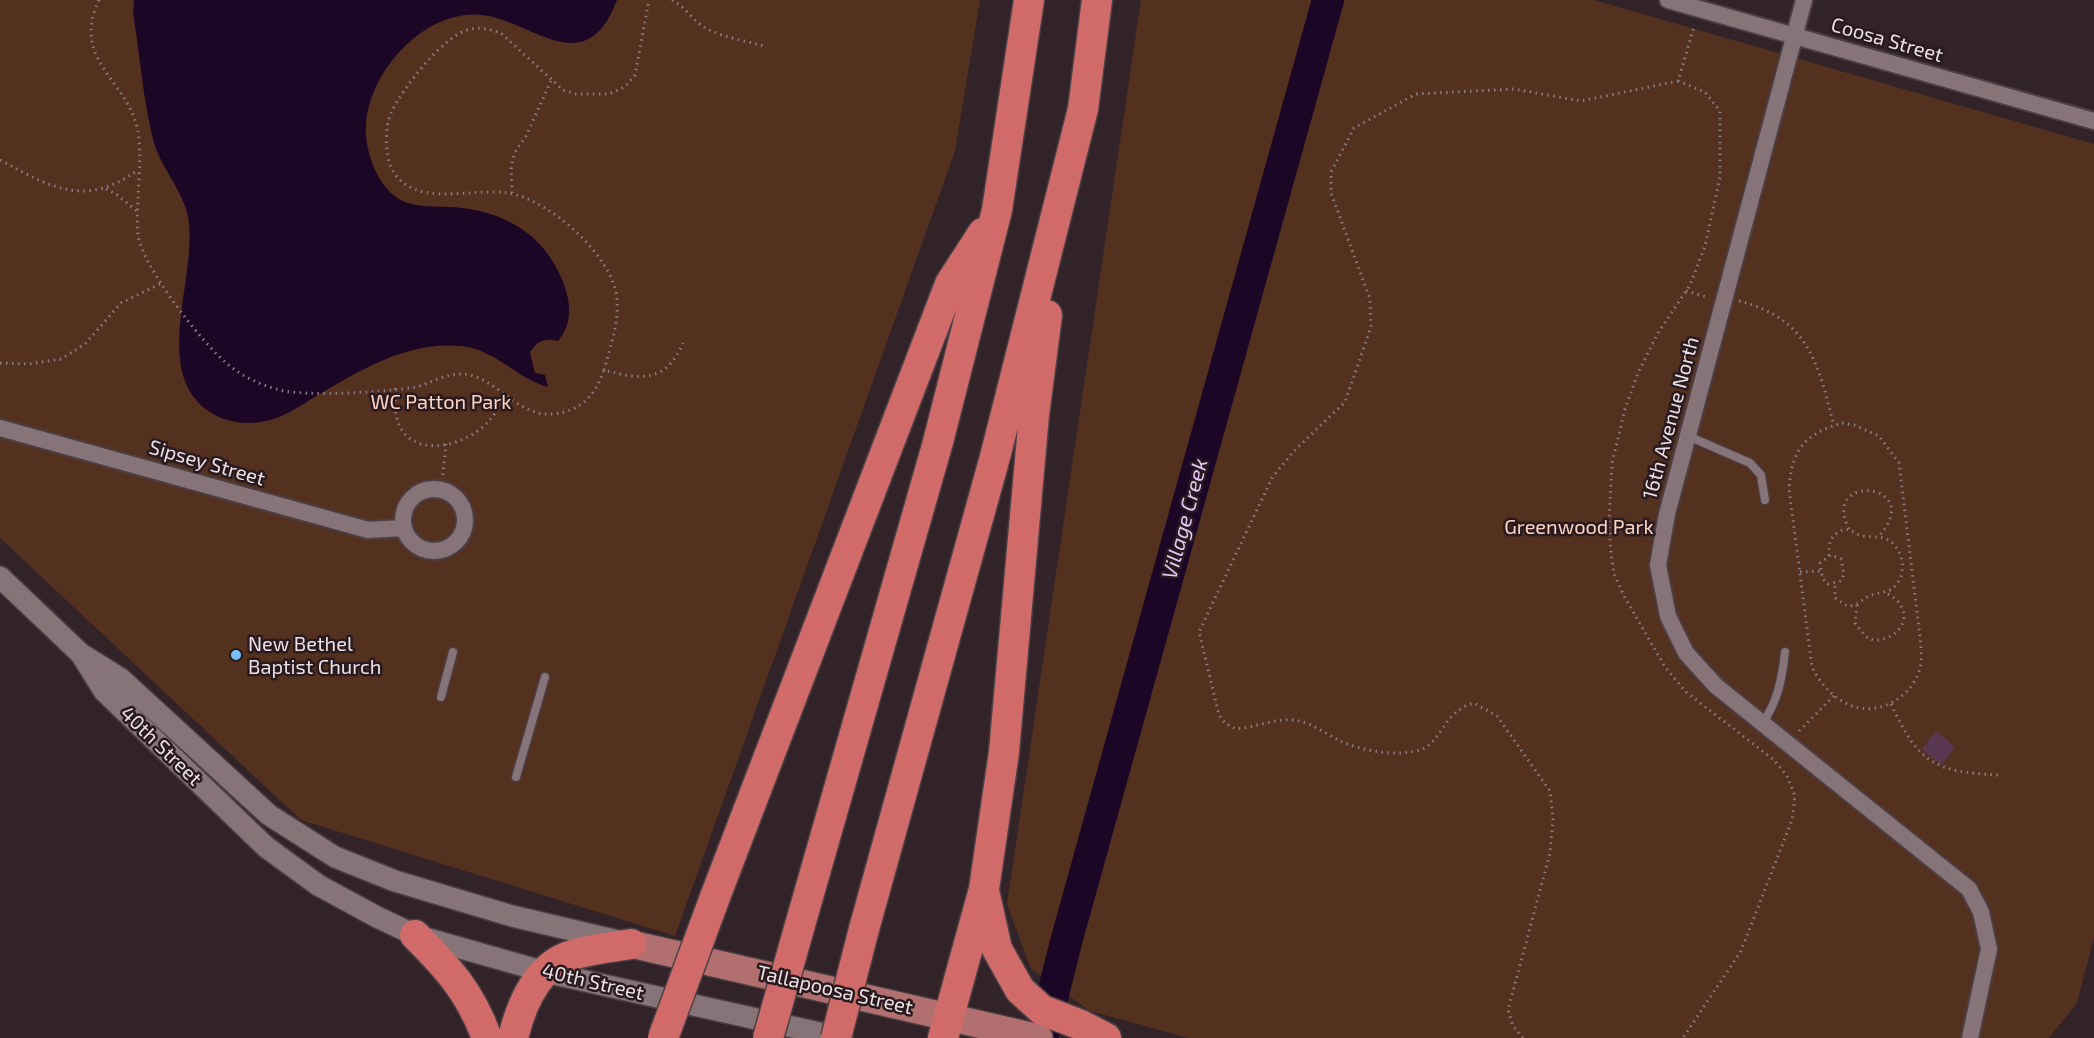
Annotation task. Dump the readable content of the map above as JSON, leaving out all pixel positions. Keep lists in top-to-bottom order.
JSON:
{
  "streets": {
    "main road": ["Tallapoosa Street"],
    "street": [
      "Coosa Street",
      "16th Avenue North",
      "Sipsey Street",
      "40th Street"
    ]
  },
  "crossings": [
    ["Coosa Street", "16th Avenue North"],
    ["40th Street", "Tallapoosa Street"]
  ],
  "water": ["Village Creek"],
  "parks": ["WC Patton Park", "Greenwood Park"],
  "places": ["New Bethel Baptist Church"]
}
